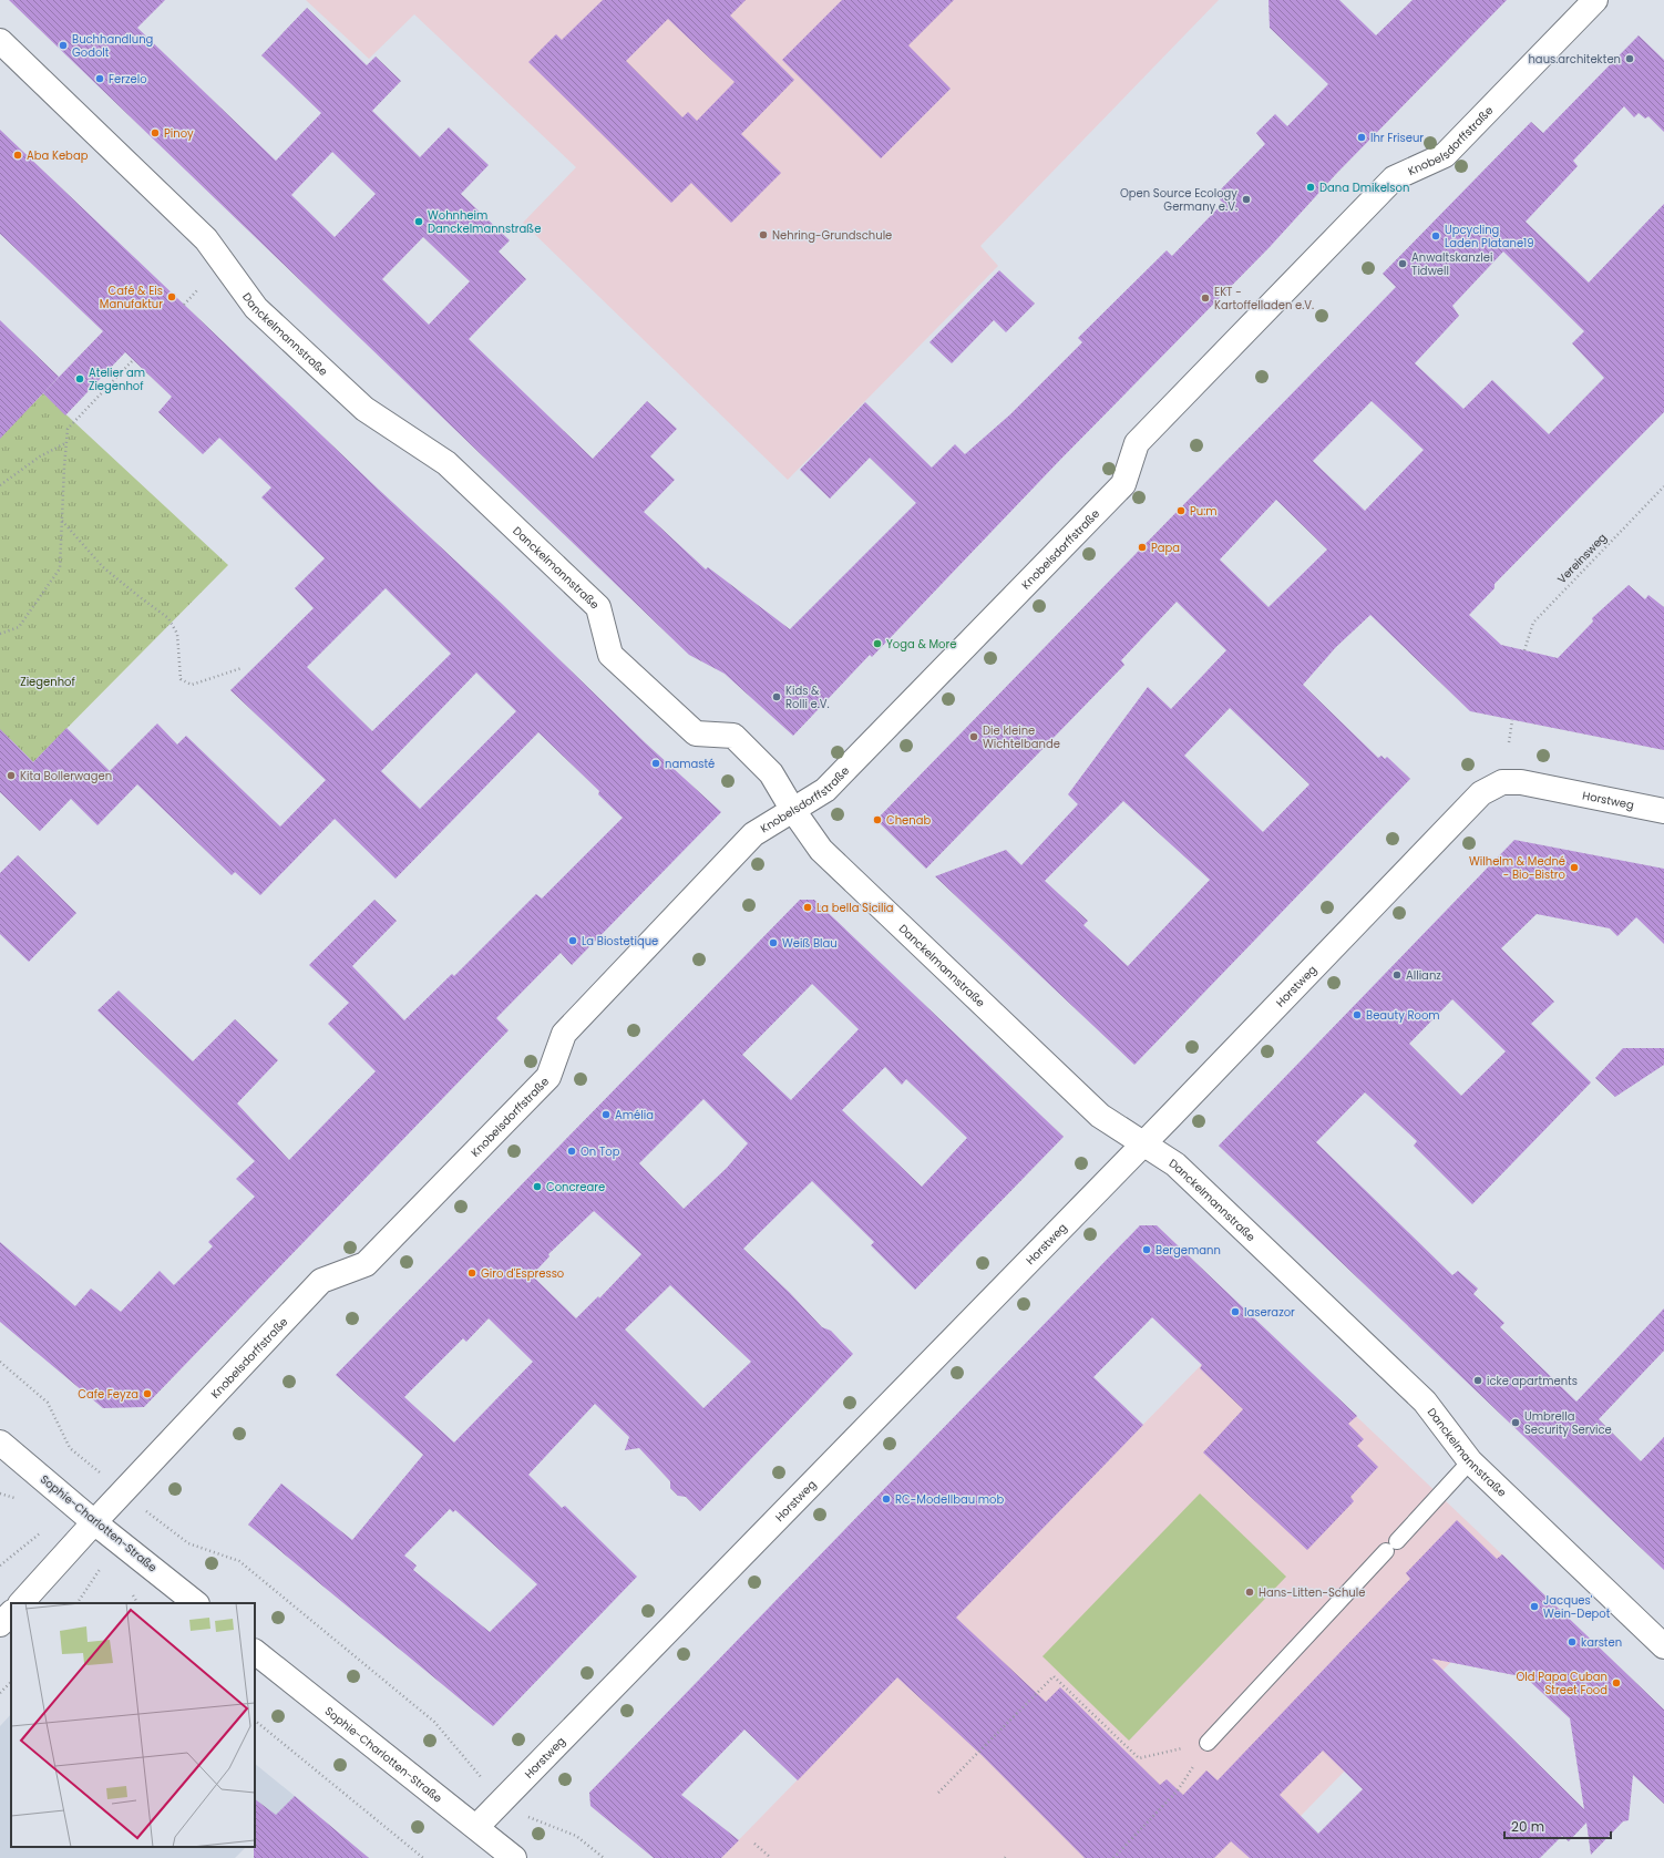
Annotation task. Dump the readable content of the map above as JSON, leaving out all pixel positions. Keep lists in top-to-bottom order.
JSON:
{
  "streets": {
    "street": [
      "Knobelsdorffstraße",
      "Danckelmannstraße",
      "Horstweg",
      "Sophie-Charlotten-Straße"
    ],
    "path": ["Vereinsweg"]
  },
  "crossings": [
    ["Knobelsdorffstraße", "Danckelmannstraße"],
    ["Knobelsdorffstraße", "Sophie-Charlotten-Straße"],
    ["Danckelmannstraße", "Horstweg"],
    ["Horstweg", "Sophie-Charlotten-Straße"]
  ],
  "parks": ["Ziegenhof"],
  "places": [
    "Buchhandlung Godolt",
    "haus.architekten",
    "Ferzelo",
    "Pinoy",
    "Ihr Friseur",
    "Aba Kebap",
    "Dana Dmikelson",
    "Open Source Ecology Germany e.V.",
    "Wohnheim Danckelmannstraße",
    "Nehring-Grundschule",
    "Upcycling Laden Platane19",
    "Anwaltskanzlei Tidwell",
    "Café & Eis Manufaktur",
    "EKT - Kartoffelladen e.V.",
    "Atelier am Ziegenhof",
    "Pu:m",
    "Papa",
    "Yoga & More",
    "Kids & Rolli e.V.",
    "Die kleine Wichtelbande",
    "namasté",
    "Kita Bollerwagen",
    "Chenab",
    "Wilhelm & Medné - Bio-Bistro",
    "La bella Sicilia",
    "La Biostetique",
    "Weiß Blau",
    "Allianz",
    "Beauty Room",
    "Amélia",
    "On Top",
    "Concreare",
    "Bergemann",
    "Giro d'Espresso",
    "laserazor",
    "icke apartments",
    "Cafe Feyza",
    "Umbrella Security Service",
    "RC-Modellbau mob",
    "Hans-Litten-Schule",
    "Jacques' Wein-Depot",
    "karsten",
    "Old Papa Cuban Street Food"
  ],
  "scale_bar": "20 m"
}
